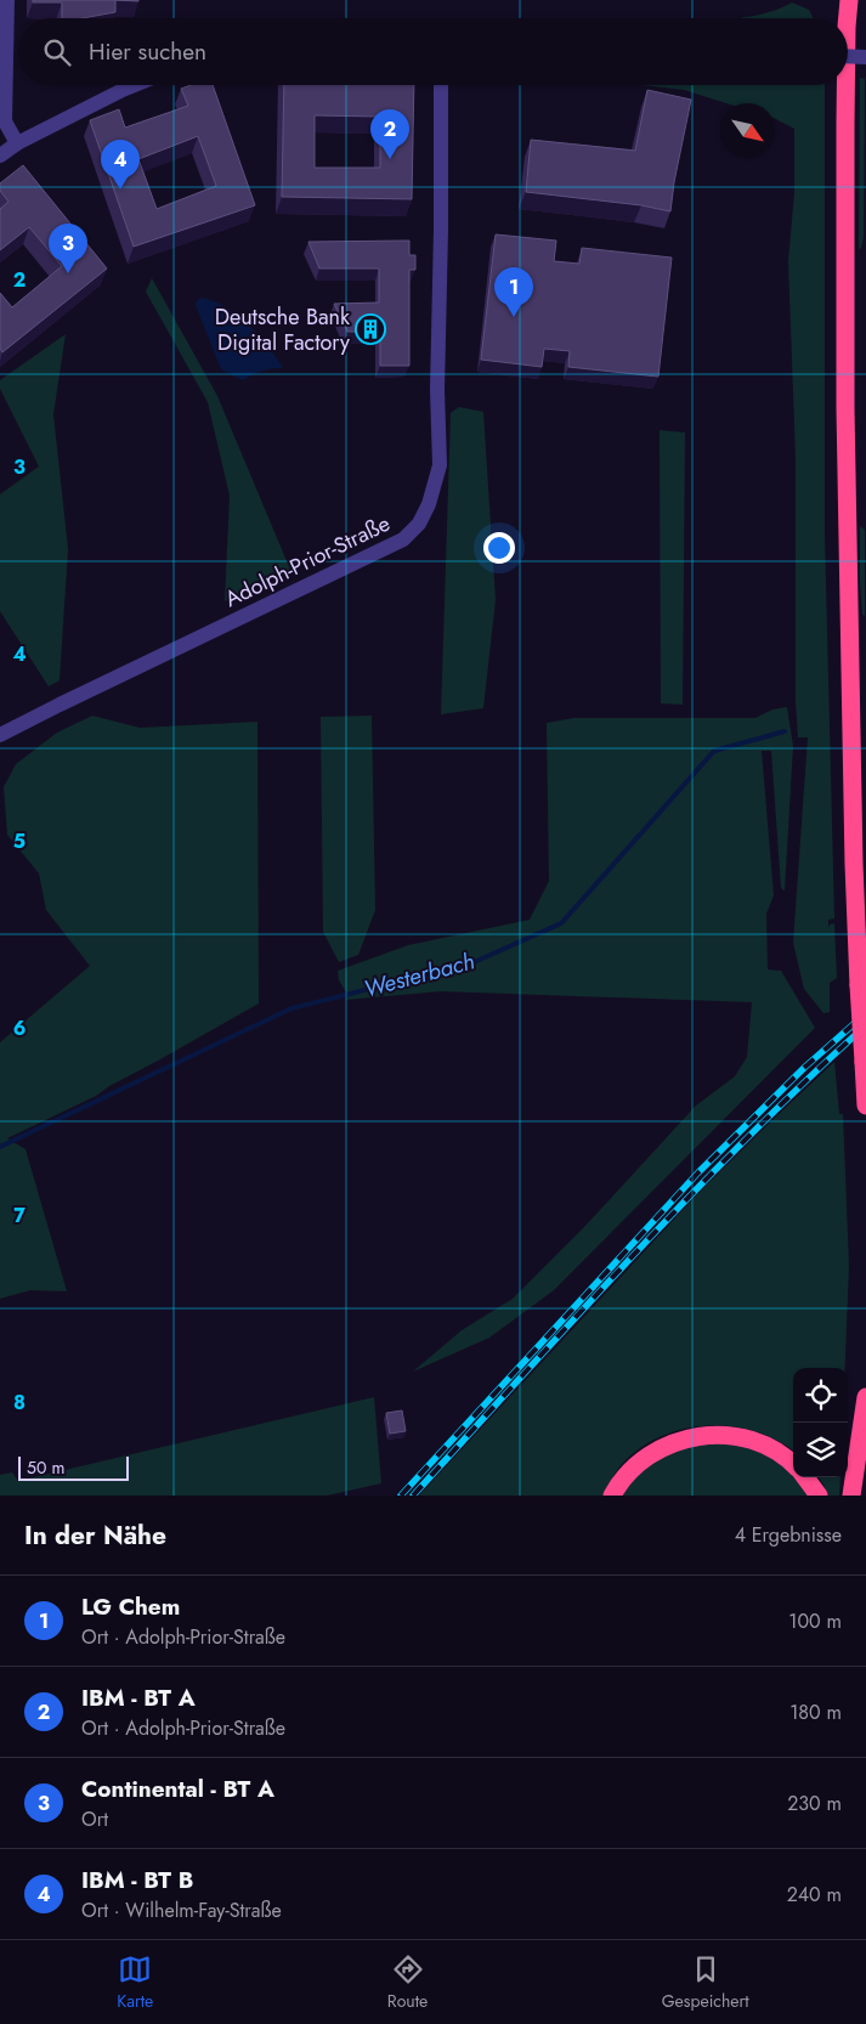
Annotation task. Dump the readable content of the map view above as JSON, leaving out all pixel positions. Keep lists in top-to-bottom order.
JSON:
{
  "streets": {
    "street": ["Adolph-Prior-Straße"]
  },
  "water": ["Westerbach"],
  "places": {
    "building": ["Deutsche Bank Digital Factory"]
  },
  "scale_bar": "50 m",
  "north": "bottom right",
  "page": {
    "search": "Hier suchen",
    "pins": [
      "2",
      "4",
      "3",
      "1"
    ],
    "scale": "50 m",
    "heading": ["In der Nähe", "4 Ergebnisse"],
    "list": [
      {
        "mark": "1",
        "name": "LG Chem",
        "note": "Ort · Adolph-Prior-Straße",
        "value": "100 m"
      },
      {
        "mark": "2",
        "name": "IBM - BT A",
        "note": "Ort · Adolph-Prior-Straße",
        "value": "180 m"
      },
      {
        "mark": "3",
        "name": "Continental - BT A",
        "note": "Ort",
        "value": "230 m"
      },
      {
        "mark": "4",
        "name": "IBM - BT B",
        "note": "Ort · Wilhelm-Fay-Straße",
        "value": "240 m"
      }
    ],
    "nav": ["Karte", "Route", "Gespeichert"]
  },
  "grid": {
    "rows": [
      "2",
      "3",
      "4",
      "5",
      "6",
      "7",
      "8"
    ]
  }
}
